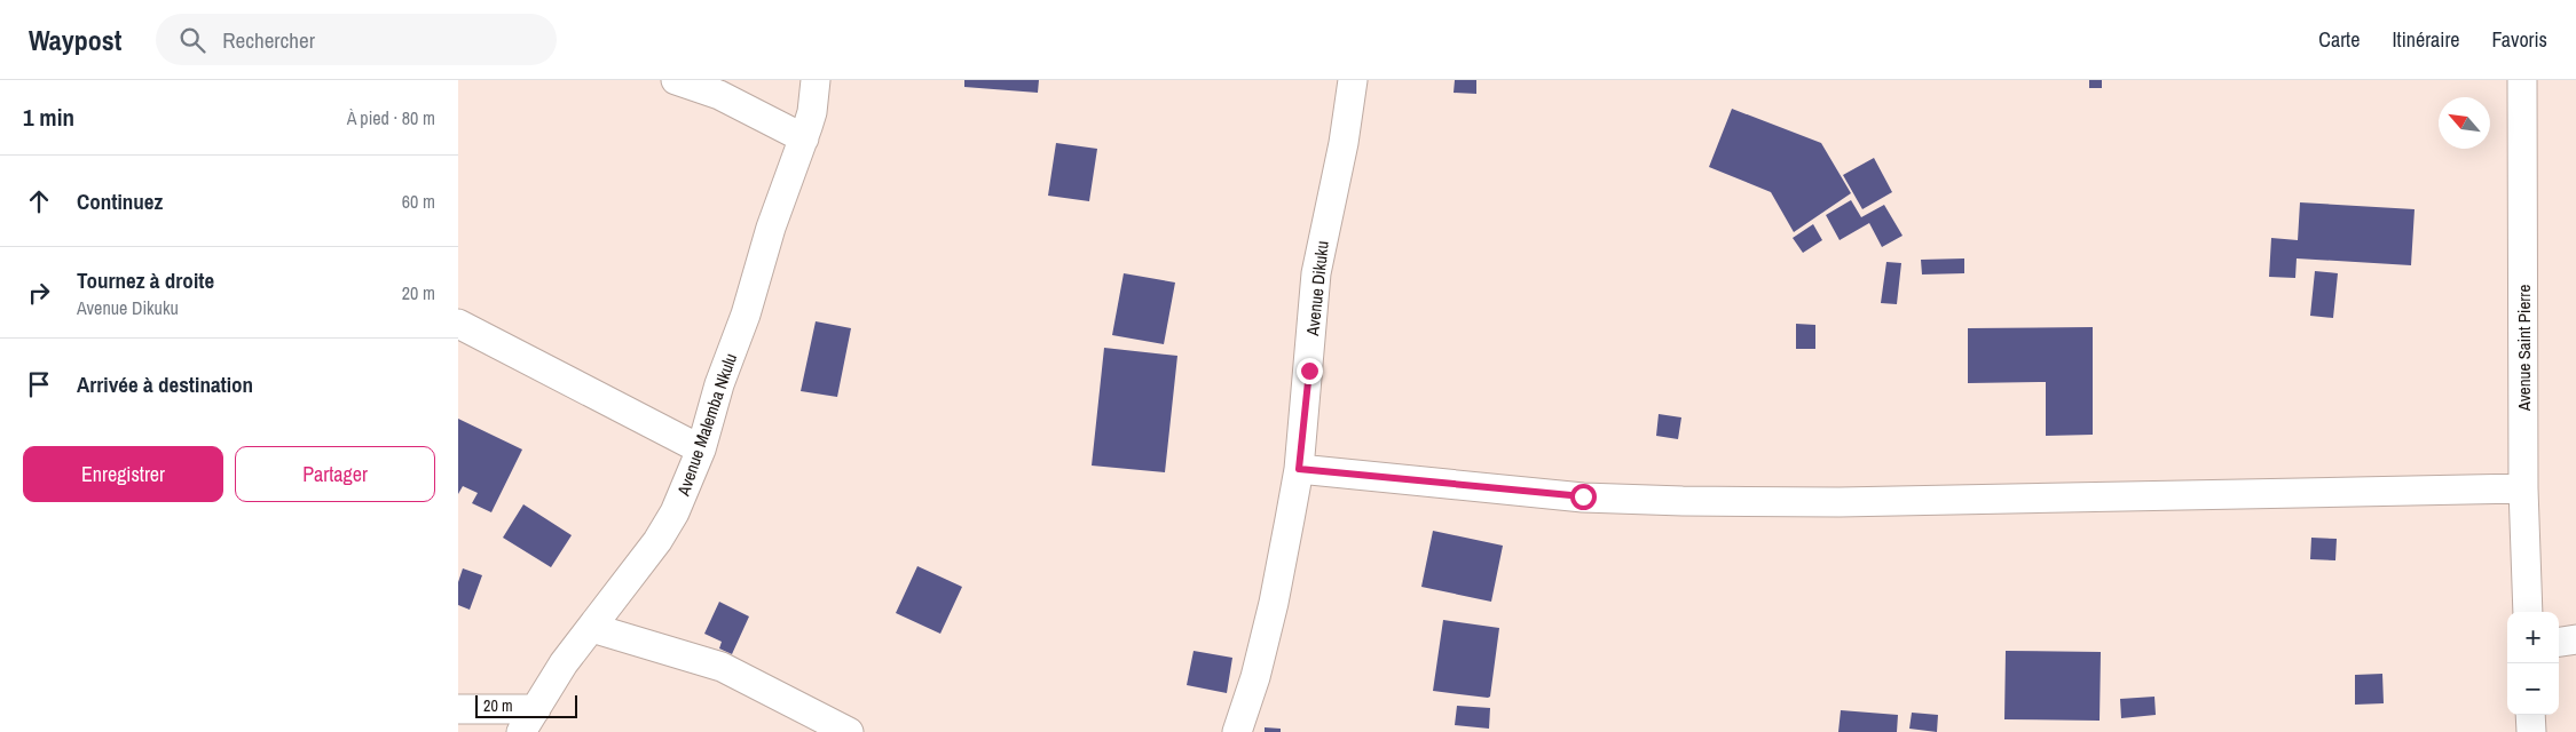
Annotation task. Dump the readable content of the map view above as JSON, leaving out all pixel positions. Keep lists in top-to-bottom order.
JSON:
{
  "streets": {
    "street": ["Avenue Dikuku", "Avenue Saint Pierre", "Avenue Malemba Nkulu"]
  },
  "scale_bar": "20 m",
  "north": "top left",
  "page": {
    "header": "Waypost",
    "search": "Rechercher",
    "nav": ["Carte", "Itinéraire", "Favoris"],
    "heading": ["1 min", "À pied · 80 m"],
    "list": [
      ["Continuez", "60 m"],
      ["Tournez à droite", "Avenue Dikuku", "20 m"],
      "Arrivée à destination"
    ],
    "buttons": ["Enregistrer", "Partager"],
    "map_buttons": ["+", "−"],
    "scale": "20 m"
  }
}
